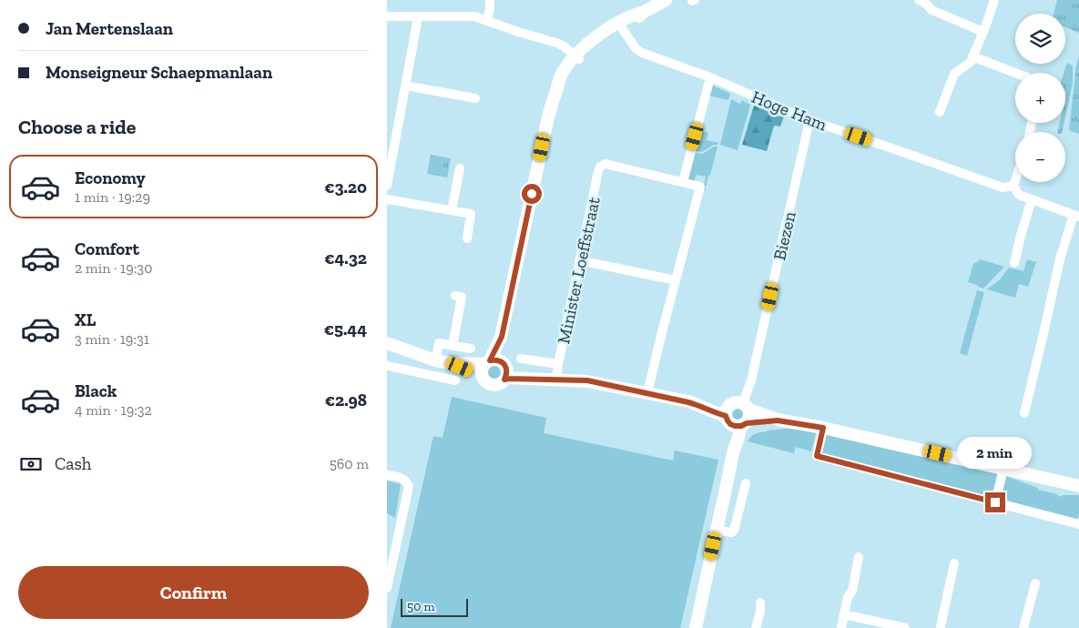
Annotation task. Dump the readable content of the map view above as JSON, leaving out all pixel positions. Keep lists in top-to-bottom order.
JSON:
{
  "streets": {
    "street": ["Hoge Ham", "Biezen", "Minister Loeffstraat"]
  },
  "crossings": [
    ["Hoge Ham", "Biezen"]
  ],
  "scale_bar": "50 m",
  "page": {
    "banner": ["Jan Mertenslaan", "Monseigneur Schaepmanlaan"],
    "map_buttons": ["+", "−"],
    "heading": "Choose a ride",
    "list": [
      {
        "name": "Economy",
        "note": "1 min · 19:29",
        "value": "€3.20"
      },
      {
        "name": "Comfort",
        "note": "2 min · 19:30",
        "value": "€4.32"
      },
      {
        "name": "XL",
        "note": "3 min · 19:31",
        "value": "€5.44"
      },
      {
        "name": "Black",
        "note": "4 min · 19:32",
        "value": "€2.98"
      }
    ],
    "bubble": "2 min",
    "pay": ["Cash", "560 m"],
    "buttons": "Confirm",
    "scale": "50 m"
  }
}
